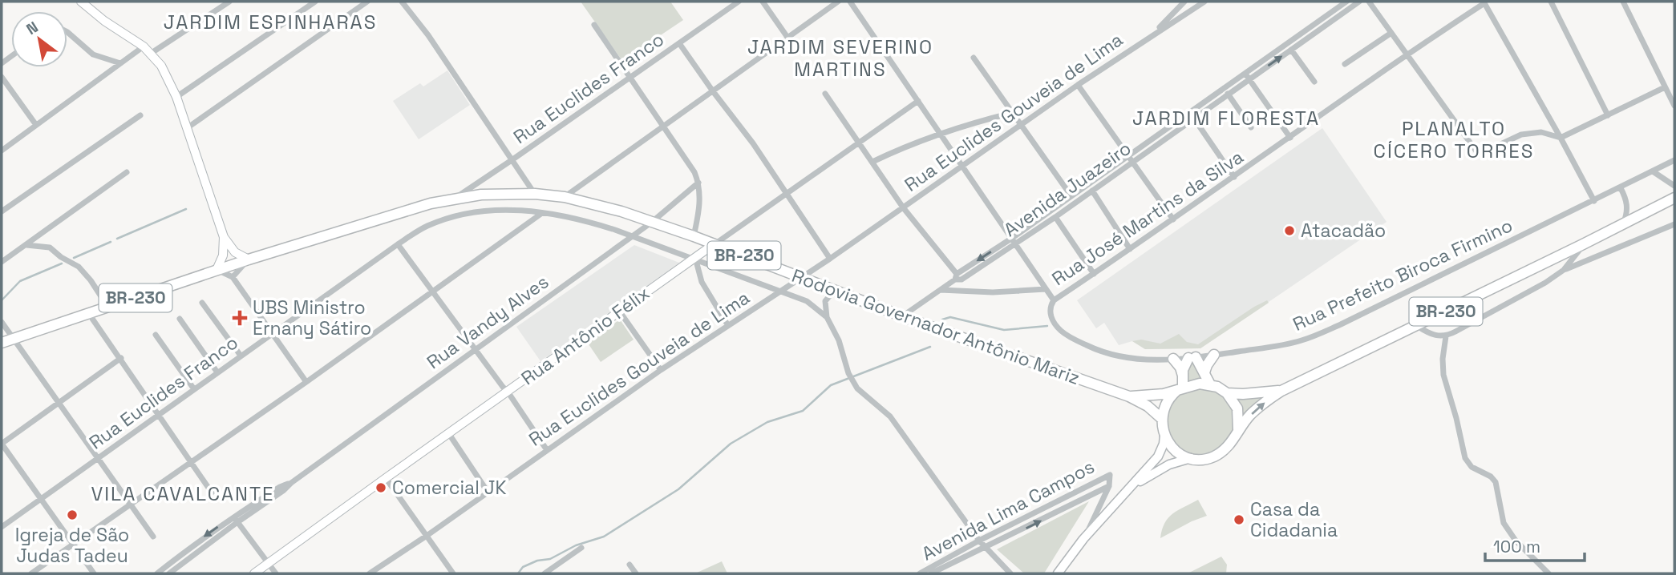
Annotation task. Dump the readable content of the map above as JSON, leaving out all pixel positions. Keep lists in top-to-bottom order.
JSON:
{
  "streets": {
    "highway": ["BR-230", "Rodovia Governador Antônio Mariz"],
    "main road": ["Rua Antônio Félix"],
    "street": [
      "Rua Euclides Franco",
      "Rua Euclides Gouveia de Lima",
      "Avenida Juazeiro",
      "Rua José Martins da Silva",
      "Rua Prefeito Biroca Firmino",
      "Rua Vandy Alves",
      "Avenida Lima Campos"
    ]
  },
  "crossings": [
    ["Rua Euclides Franco", "Rua Euclides Gouveia de Lima"],
    ["Rua Euclides Franco", "Rua Vandy Alves"],
    ["Rua Euclides Franco", "Rodovia Governador Antônio Mariz"],
    ["Rua Euclides Franco", "Rua Antônio Félix"],
    ["Rua Euclides Gouveia de Lima", "Rua Prefeito Biroca Firmino"],
    ["Rua Euclides Gouveia de Lima", "Rodovia Governador Antônio Mariz"],
    ["Avenida Juazeiro", "Rua Prefeito Biroca Firmino"],
    ["Avenida Juazeiro", "Rodovia Governador Antônio Mariz"],
    ["Rua José Martins da Silva", "Rua Prefeito Biroca Firmino"],
    ["BR-230", "Rodovia Governador Antônio Mariz"],
    ["Rua Prefeito Biroca Firmino", "Rua Antônio Félix"],
    ["Rua Vandy Alves", "Rodovia Governador Antônio Mariz"],
    ["Rodovia Governador Antônio Mariz", "Rua Antônio Félix"]
  ],
  "districts": [
    "JARDIM ESPINHARAS",
    "JARDIM SEVERINO MARTINS",
    "JARDIM FLORESTA",
    "PLANALTO CÍCERO TORRES",
    "VILA CAVALCANTE"
  ],
  "places": {
    "other": [
      "Atacadão",
      "Comercial JK",
      "Igreja de São Judas Tadeu",
      "Casa da Cidadania"
    ],
    "health": ["UBS Ministro Ernany Sátiro"]
  },
  "scale_bar": "100 m",
  "north": "top left"
}
